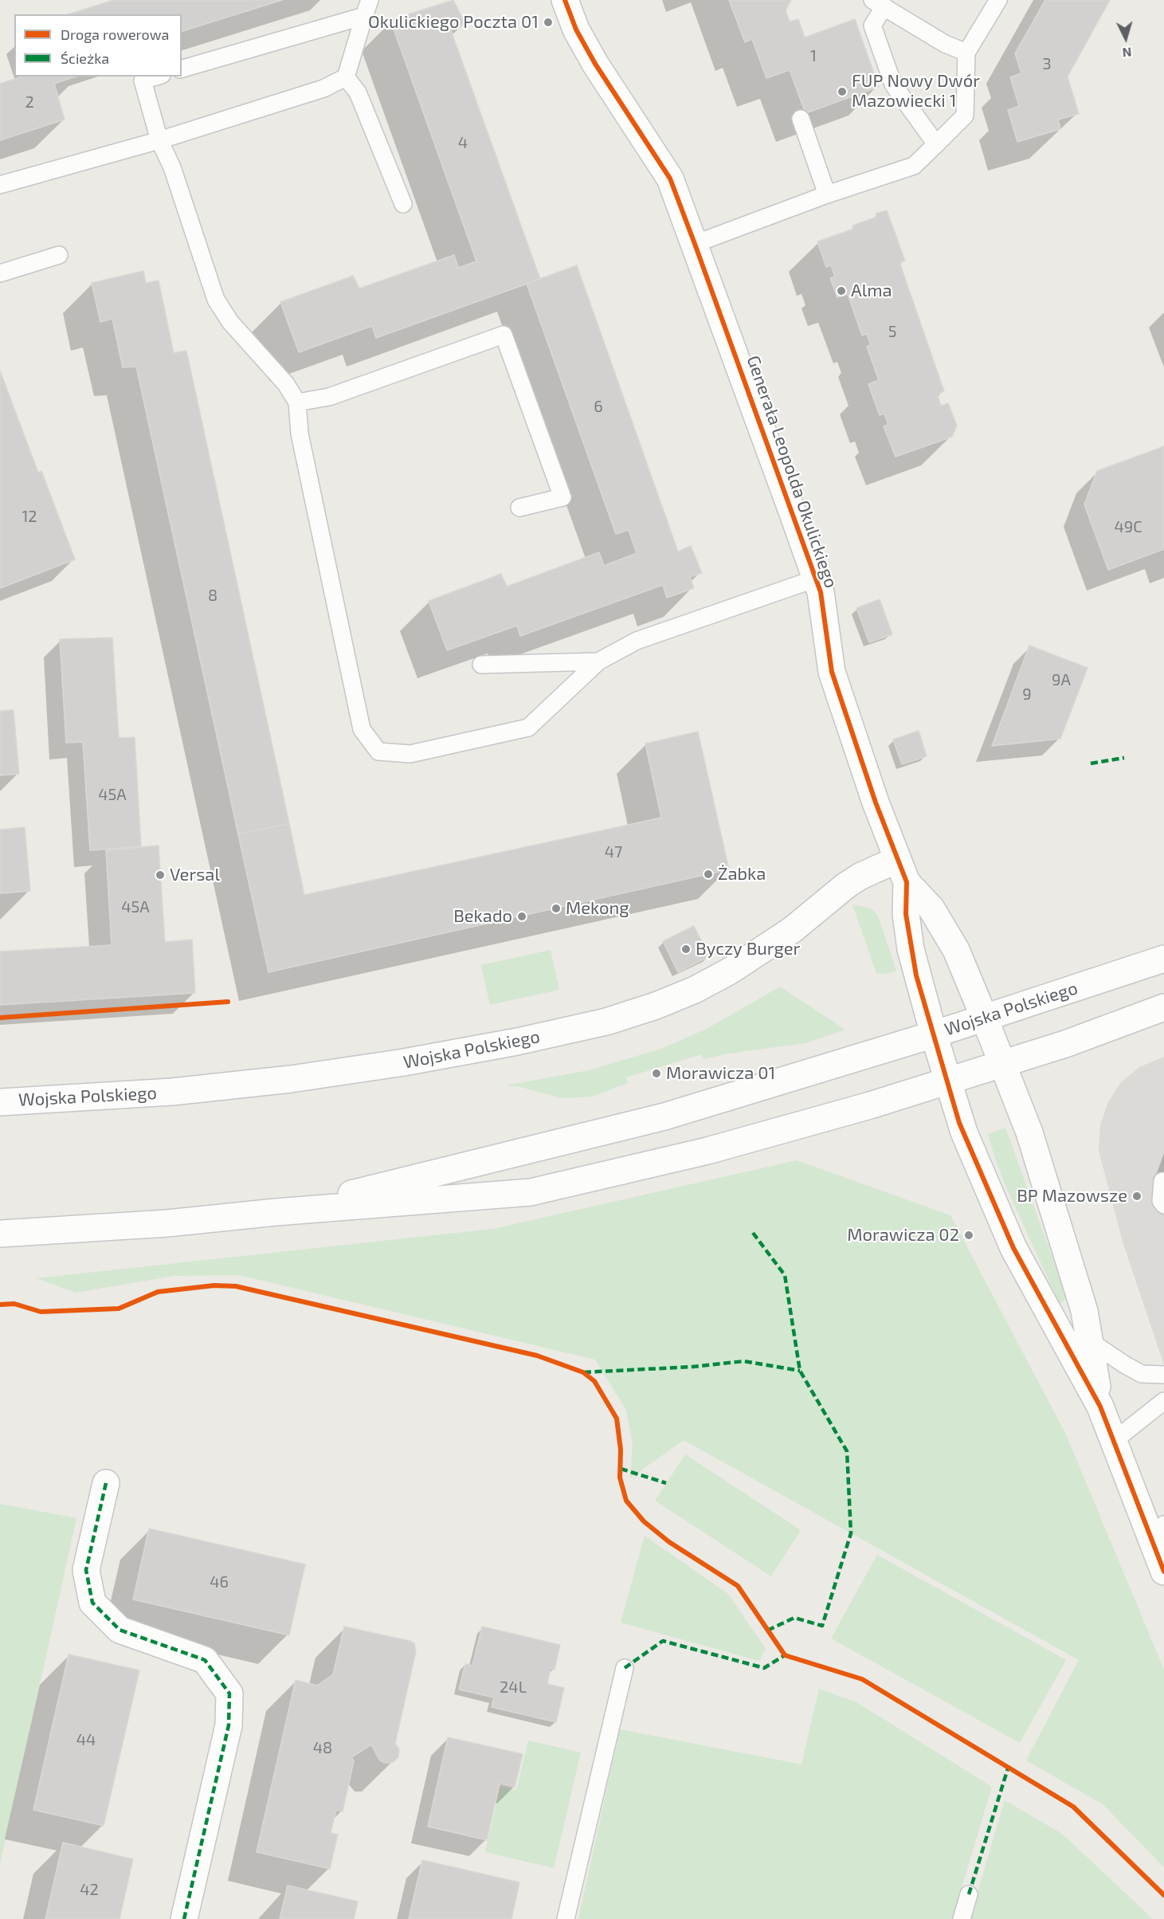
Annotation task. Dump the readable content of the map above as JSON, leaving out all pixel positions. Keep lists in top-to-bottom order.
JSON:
{
  "streets": {
    "street": ["Generała Leopolda Okulickiego", "Wojska Polskiego"]
  },
  "crossings": [
    ["Generała Leopolda Okulickiego", "Wojska Polskiego"]
  ],
  "places": [
    "Okulickiego Poczta 01",
    "FUP Nowy Dwór Mazowiecki 1",
    "Alma",
    "Żabka",
    "Versal",
    "Mekong",
    "Bekado",
    "Byczy Burger",
    "Morawicza 01",
    "BP Mazowsze",
    "Morawicza 02"
  ],
  "house_numbers": [
    "1",
    "3",
    "2",
    "4",
    "5",
    "6",
    "12",
    "49C",
    "8",
    "9A",
    "9",
    "45A",
    "47",
    "45A",
    "46",
    "24L",
    "44",
    "48",
    "42"
  ],
  "legend": ["Droga rowerowa", "Ścieżka"],
  "north": "bottom"
}
